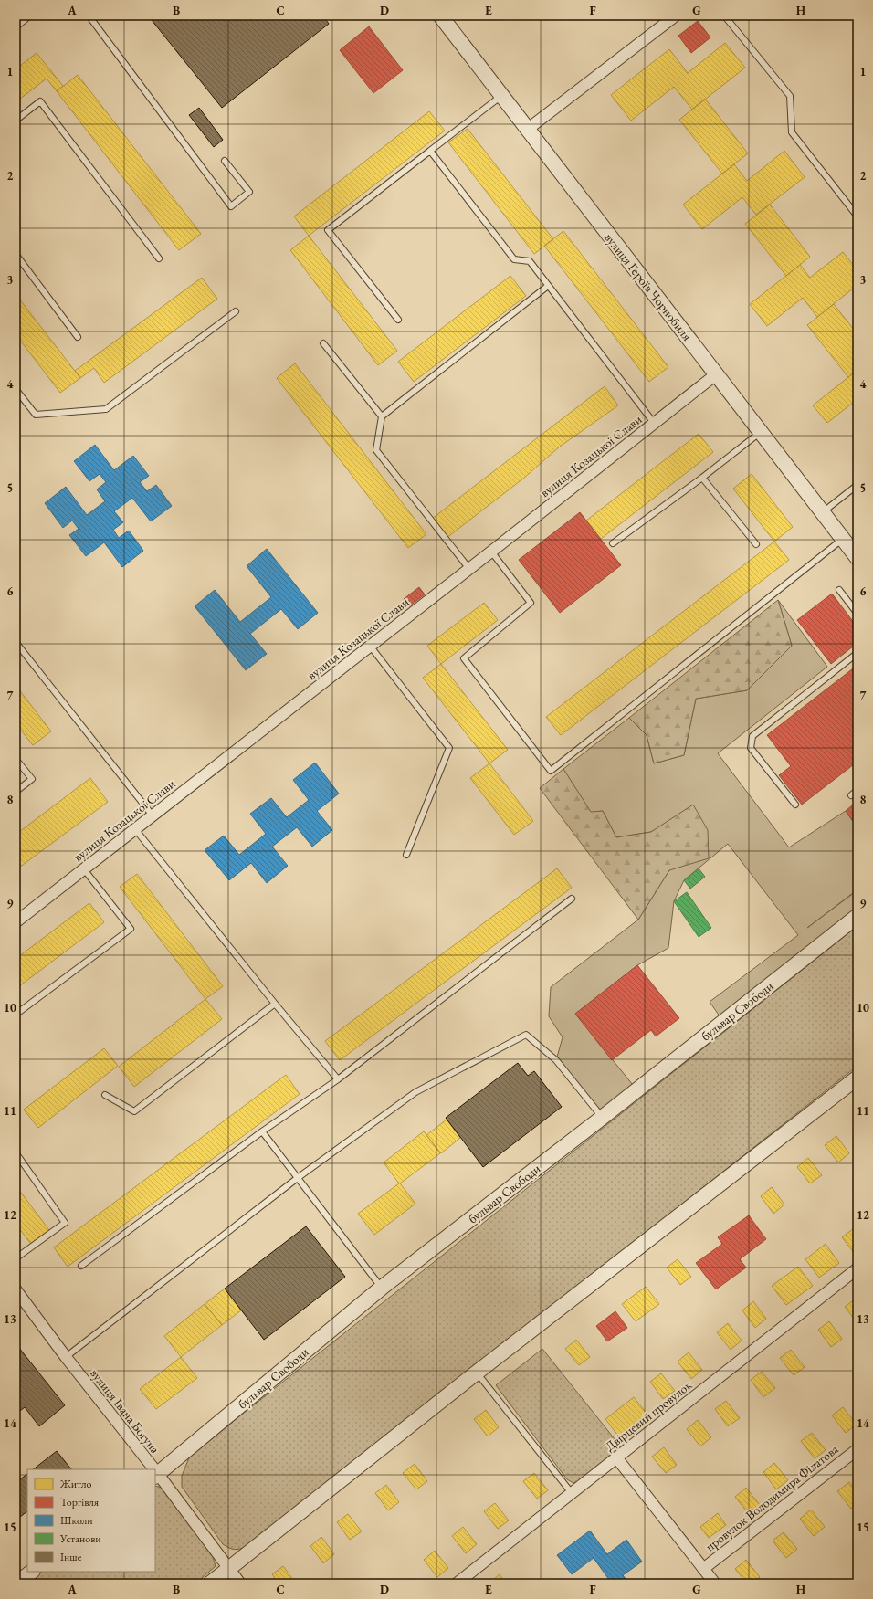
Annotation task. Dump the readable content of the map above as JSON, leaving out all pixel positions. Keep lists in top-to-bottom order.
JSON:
{
  "streets": {
    "street": [
      "вулиця Героїв Чорнобиля",
      "вулиця Козацької Слави",
      "бульвар Свободи",
      "вулиця Івана Богуна",
      "Двірцевий провулок",
      "провулок Володимира Філатова"
    ]
  },
  "crossings": [
    ["вулиця Героїв Чорнобиля", "вулиця Козацької Слави"],
    ["бульвар Свободи", "вулиця Івана Богуна"]
  ],
  "legend": [
    "Житло",
    "Торгівля",
    "Школи",
    "Установи",
    "Інше"
  ],
  "grid": {
    "columns": [
      "A",
      "B",
      "C",
      "D",
      "E",
      "F",
      "G",
      "H"
    ],
    "rows": [
      "1",
      "2",
      "3",
      "4",
      "5",
      "6",
      "7",
      "8",
      "9",
      "10",
      "11",
      "12",
      "13",
      "14",
      "15"
    ]
  }
}
